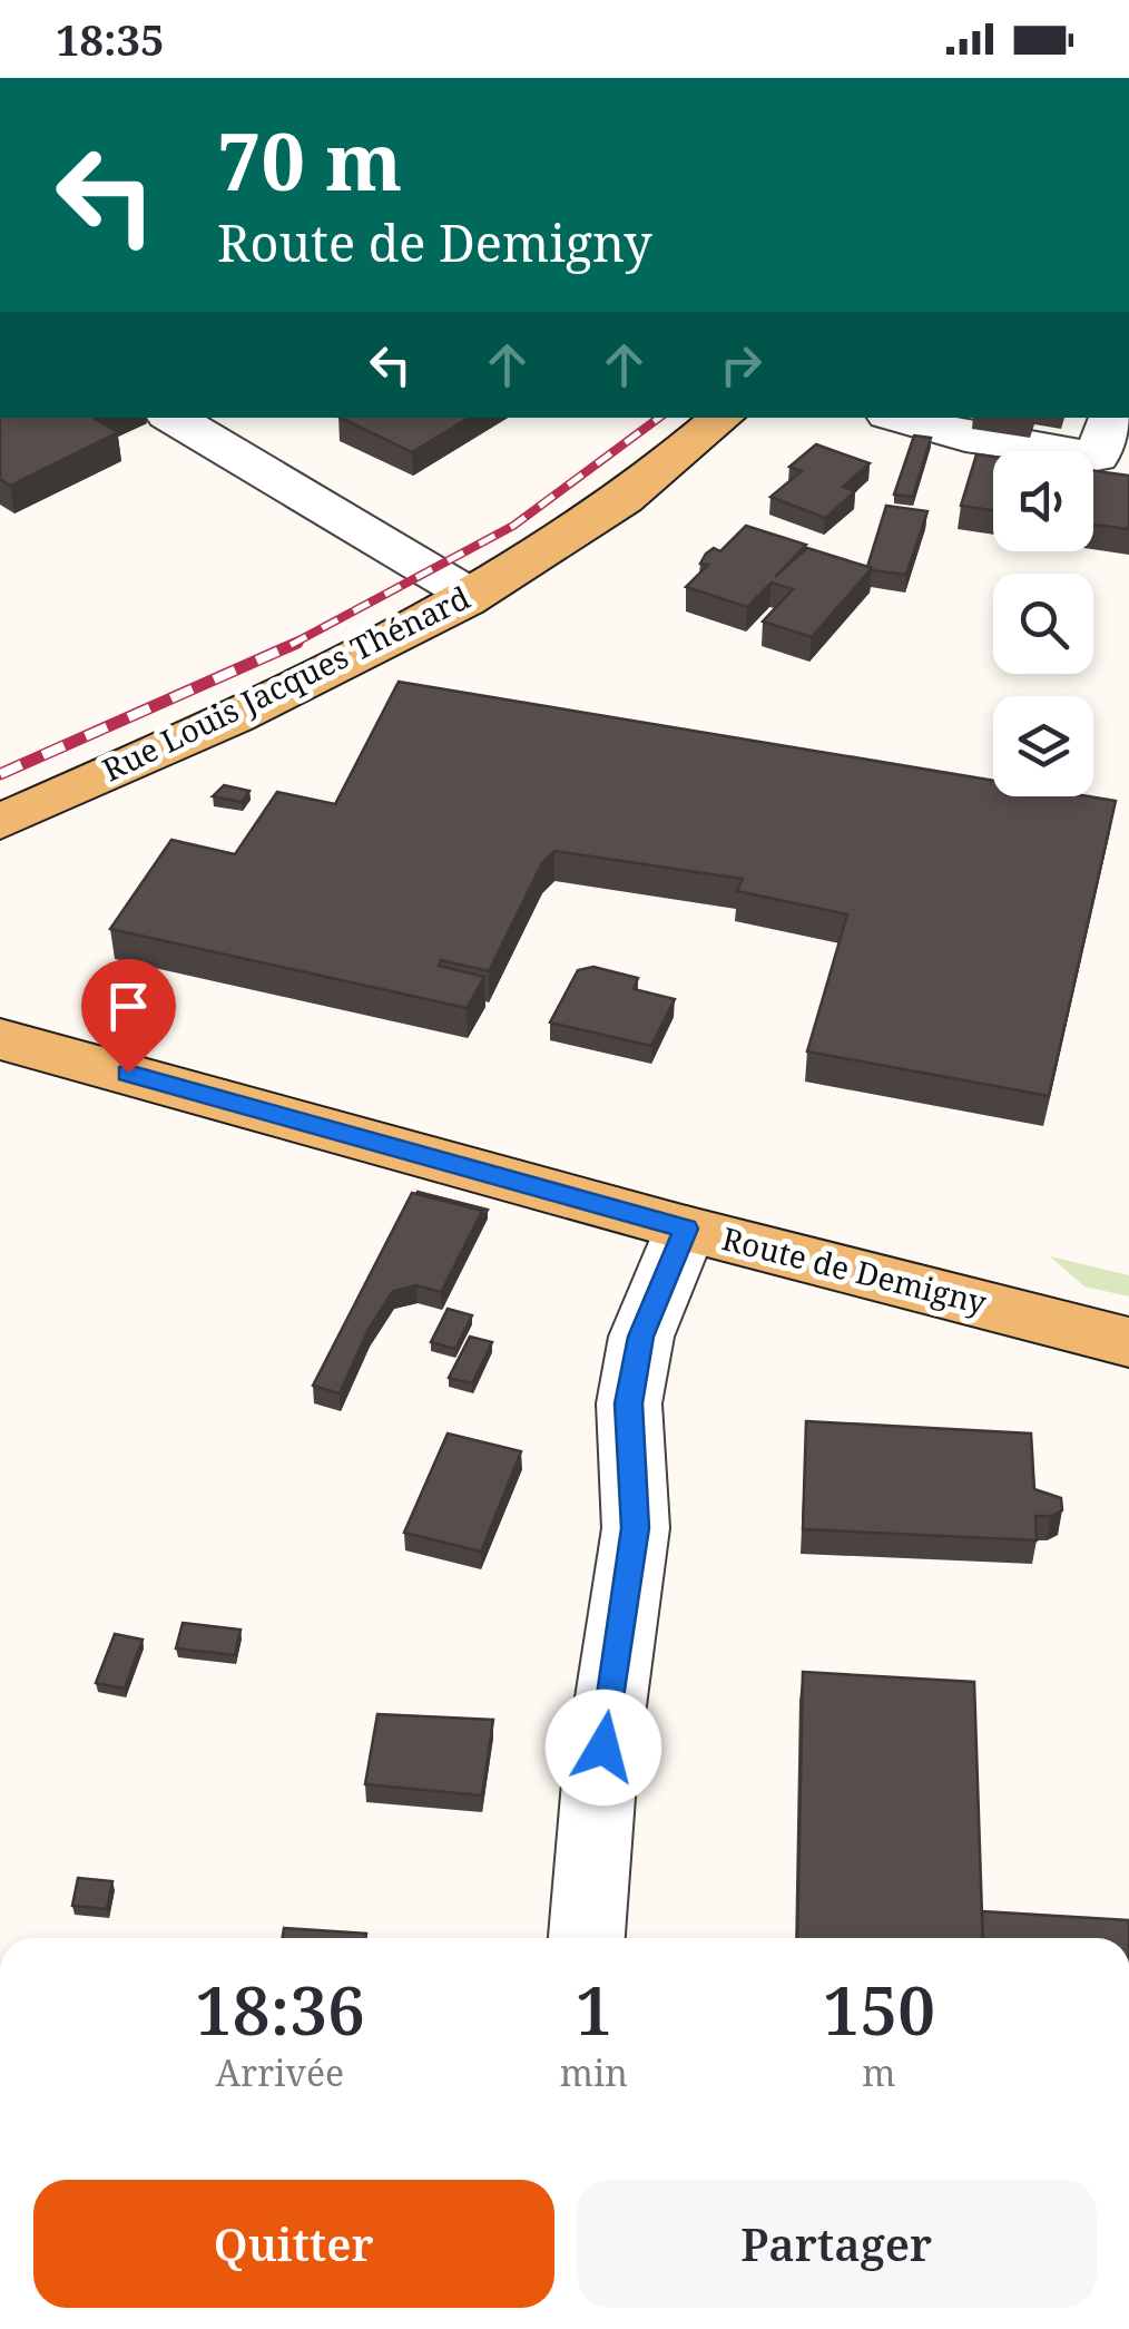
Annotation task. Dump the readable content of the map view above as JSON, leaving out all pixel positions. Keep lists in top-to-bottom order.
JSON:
{
  "streets": {
    "main road": ["Rue Louis Jacques Thénard", "Route de Demigny"]
  },
  "page": {
    "status": "18:35",
    "turn": ["70 m", "Route de Demigny"],
    "eta": [
      "18:36",
      "Arrivée",
      "1",
      "min",
      "150",
      "m"
    ],
    "buttons": ["Quitter", "Partager"]
  }
}
